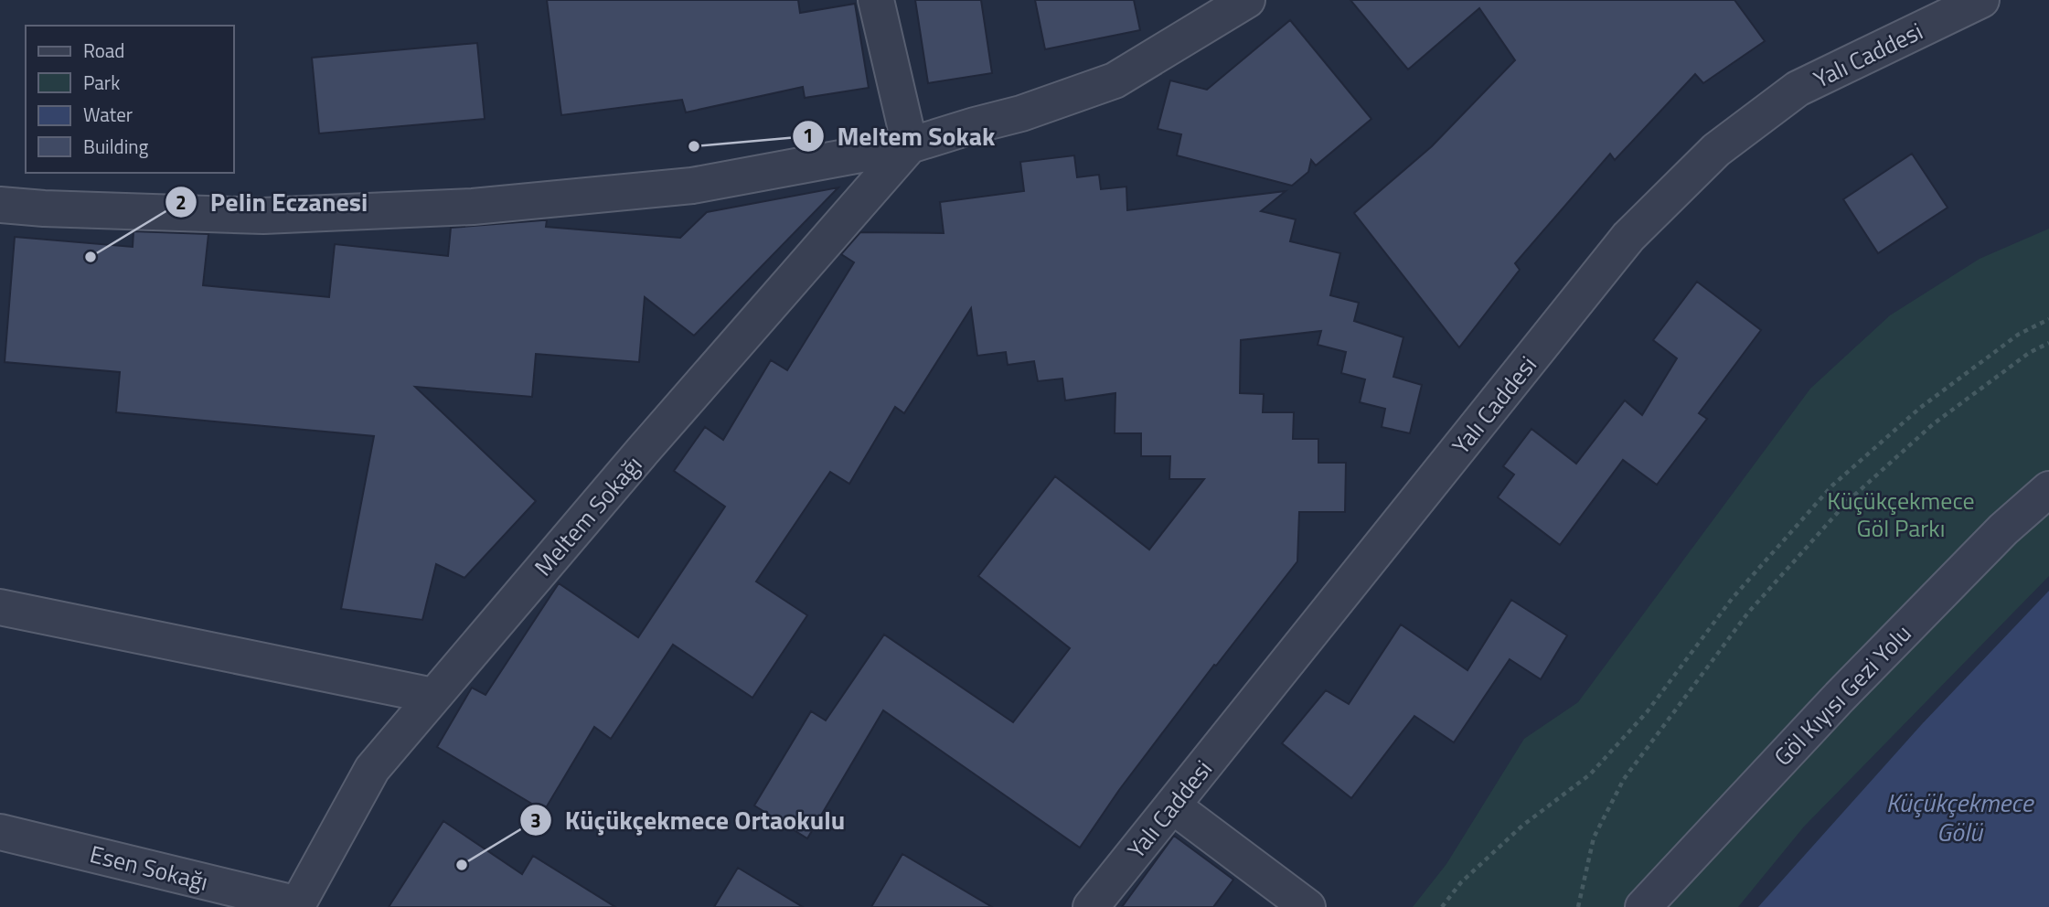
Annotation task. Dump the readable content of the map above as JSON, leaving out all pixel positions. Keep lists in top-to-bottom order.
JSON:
{
  "streets": {
    "street": [
      "Yalı Caddesi",
      "Meltem Sokağı",
      "Göl Kıyısı Gezi Yolu",
      "Esen Sokağı"
    ]
  },
  "crossings": [
    ["Meltem Sokağı", "Esen Sokağı"]
  ],
  "water": ["Küçükçekmece Gölü"],
  "parks": ["Küçükçekmece Göl Parkı"],
  "places": ["Meltem Sokak", "Pelin Eczanesi", "Küçükçekmece Ortaokulu"],
  "legend": [
    "Road",
    "Park",
    "Water",
    "Building"
  ]
}
